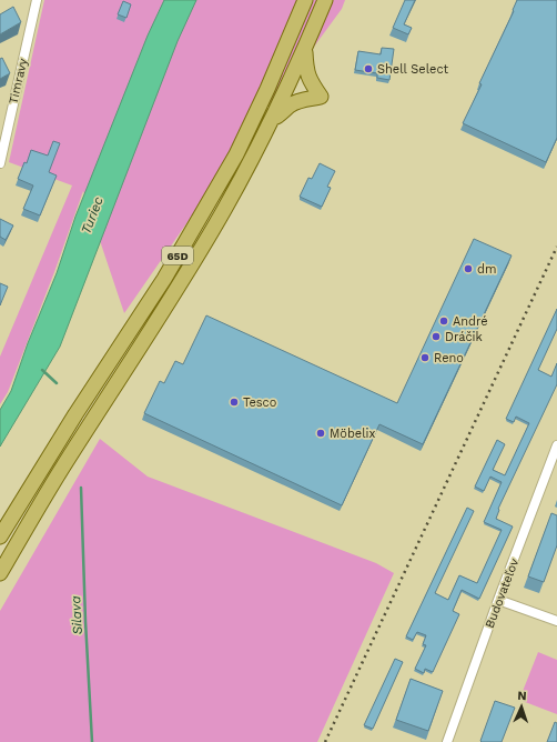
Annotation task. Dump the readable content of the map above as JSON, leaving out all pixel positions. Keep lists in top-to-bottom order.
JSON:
{
  "streets": {
    "main road": ["65D"],
    "street": ["Timravy", "Budovateľov"]
  },
  "water": ["Turiec", "Silava"],
  "places": [
    "Shell Select",
    "dm",
    "André",
    "Dráčik",
    "Reno",
    "Tesco",
    "Möbelix"
  ],
  "north": "top"
}
